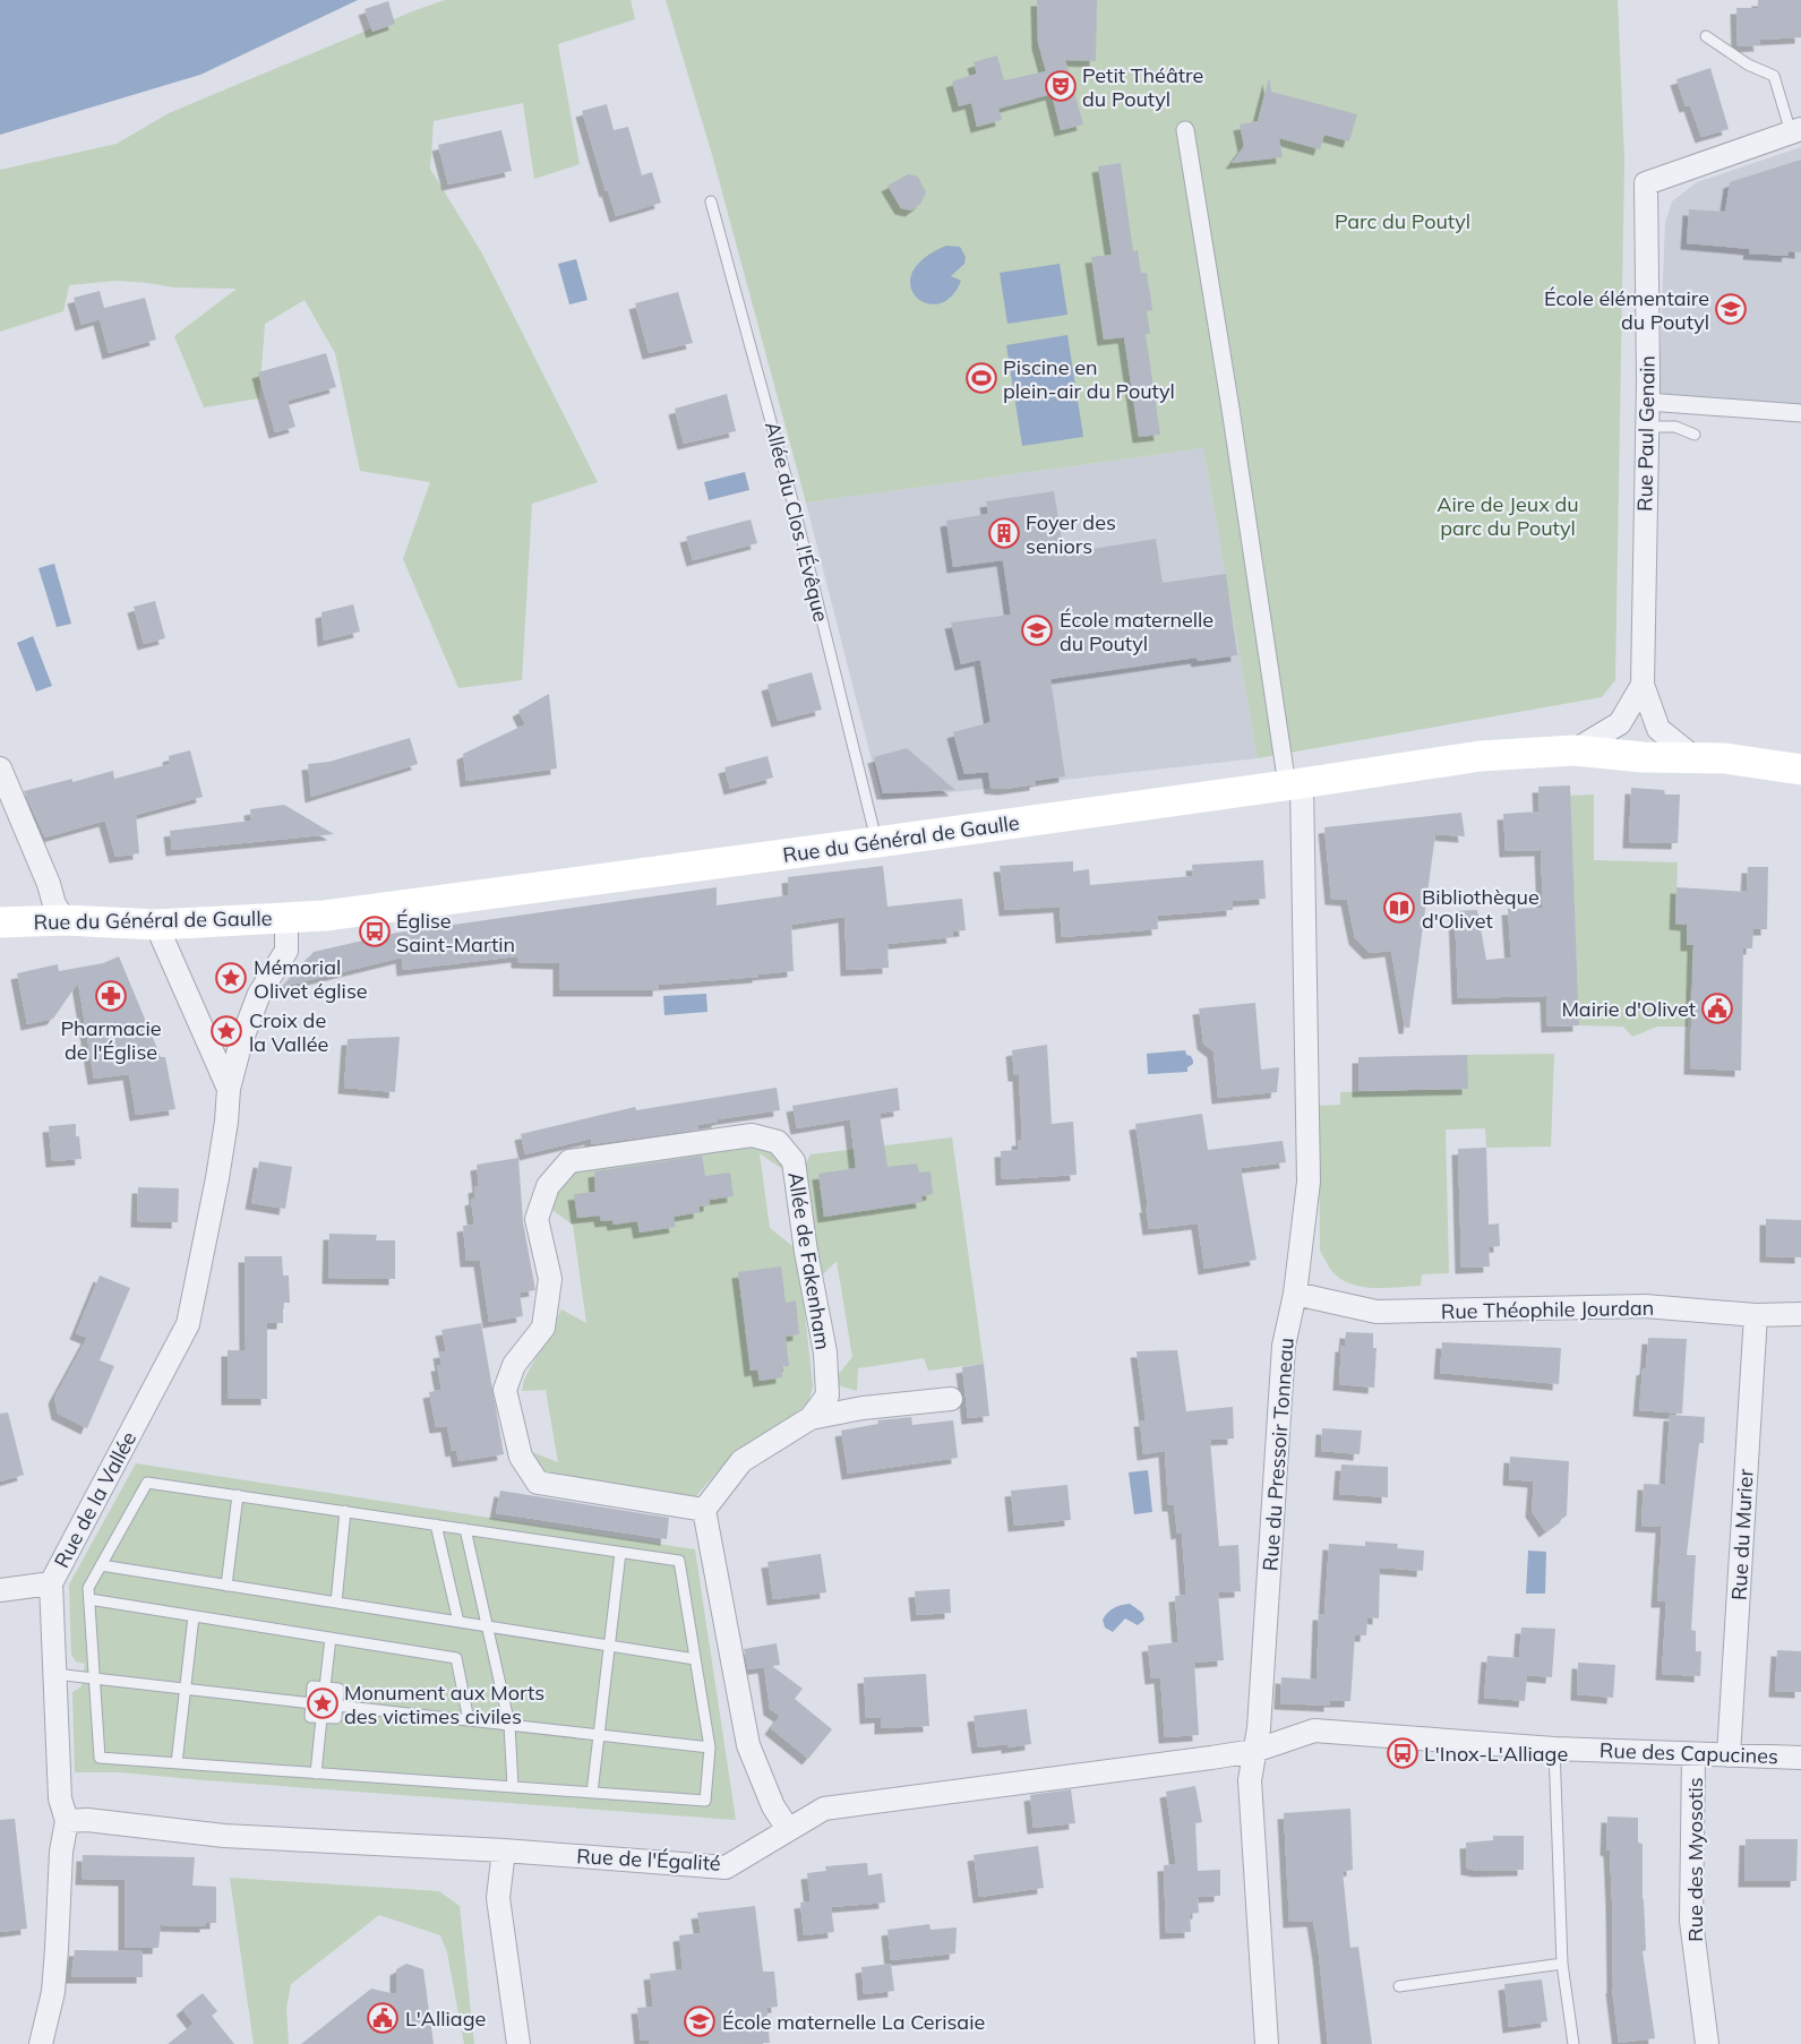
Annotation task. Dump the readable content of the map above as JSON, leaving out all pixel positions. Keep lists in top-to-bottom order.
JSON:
{
  "streets": {
    "main road": ["Rue du Général de Gaulle"],
    "street": [
      "Rue Paul Genain",
      "Allée de Fakenham",
      "Rue Théophile Jourdan",
      "Rue du Pressoir Tonneau",
      "Rue de la Vallée",
      "Rue du Murier",
      "Rue des Capucines",
      "Rue de l'Égalité",
      "Rue des Myosotis"
    ],
    "lane": ["Allée du Clos l'Évêque"]
  },
  "crossings": [
    ["Rue Paul Genain", "Rue du Général de Gaulle"],
    ["Allée du Clos l'Évêque", "Rue du Général de Gaulle"],
    ["Rue du Général de Gaulle", "Rue du Pressoir Tonneau"],
    ["Rue du Général de Gaulle", "Rue de la Vallée"],
    ["Rue Théophile Jourdan", "Rue du Pressoir Tonneau"],
    ["Rue Théophile Jourdan", "Rue du Murier"],
    ["Rue du Pressoir Tonneau", "Rue des Capucines"],
    ["Rue du Pressoir Tonneau", "Rue de l'Égalité"],
    ["Rue de la Vallée", "Rue de l'Égalité"],
    ["Rue du Murier", "Rue des Capucines"],
    ["Rue des Capucines", "Rue de l'Égalité"],
    ["Rue des Capucines", "Rue des Myosotis"]
  ],
  "parks": ["Parc du Poutyl", "Aire de Jeux du parc du Poutyl"],
  "places": {
    "theatre": ["Petit Théâtre du Poutyl"],
    "school or university": ["École élémentaire du Poutyl", "École maternelle du Poutyl", "École maternelle La Cerisaie"],
    "sports": ["Piscine en plein-air du Poutyl"],
    "building": ["Foyer des seniors"],
    "library": ["Bibliothèque d'Olivet"],
    "bus stop": ["Église Saint-Martin", "L'Inox-L'Alliage"],
    "place": ["Mémorial Olivet église", "Croix de la Vallée", "Monument aux Morts des victimes civiles"],
    "pharmacy": ["Pharmacie de l'Église"],
    "public building": ["Mairie d'Olivet", "L'Alliage"]
  }
}
